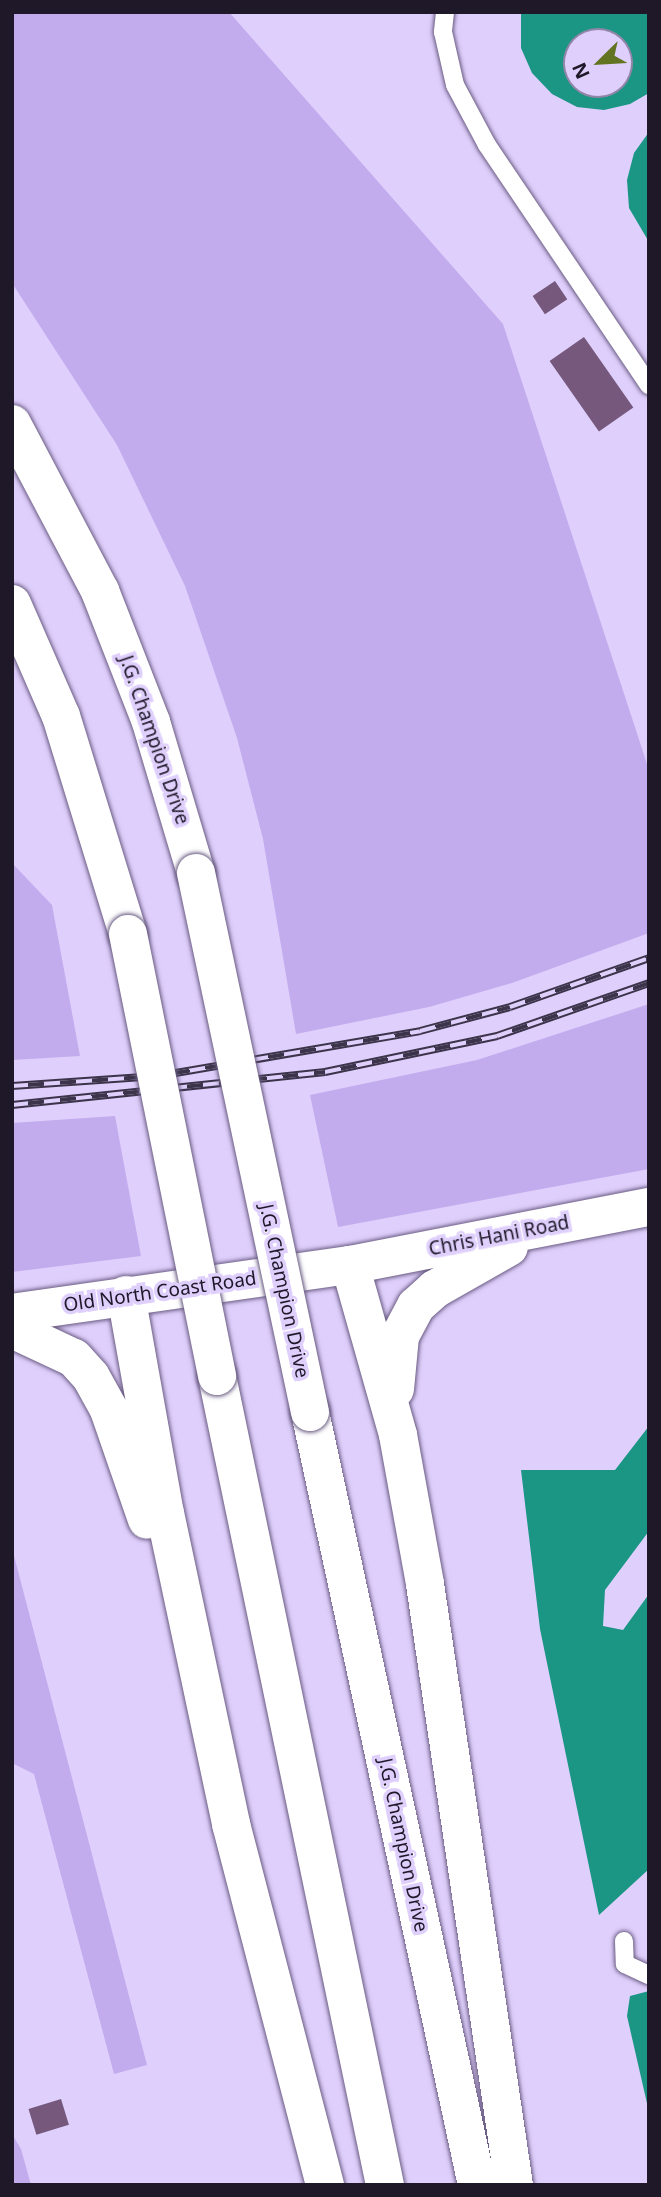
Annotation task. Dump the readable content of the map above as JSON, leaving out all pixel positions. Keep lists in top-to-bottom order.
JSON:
{
  "streets": {
    "street": ["J.G. Champion Drive", "Chris Hani Road", "Old North Coast Road"]
  },
  "crossings": [
    ["Chris Hani Road", "Old North Coast Road"]
  ],
  "north": "bottom left"
}
